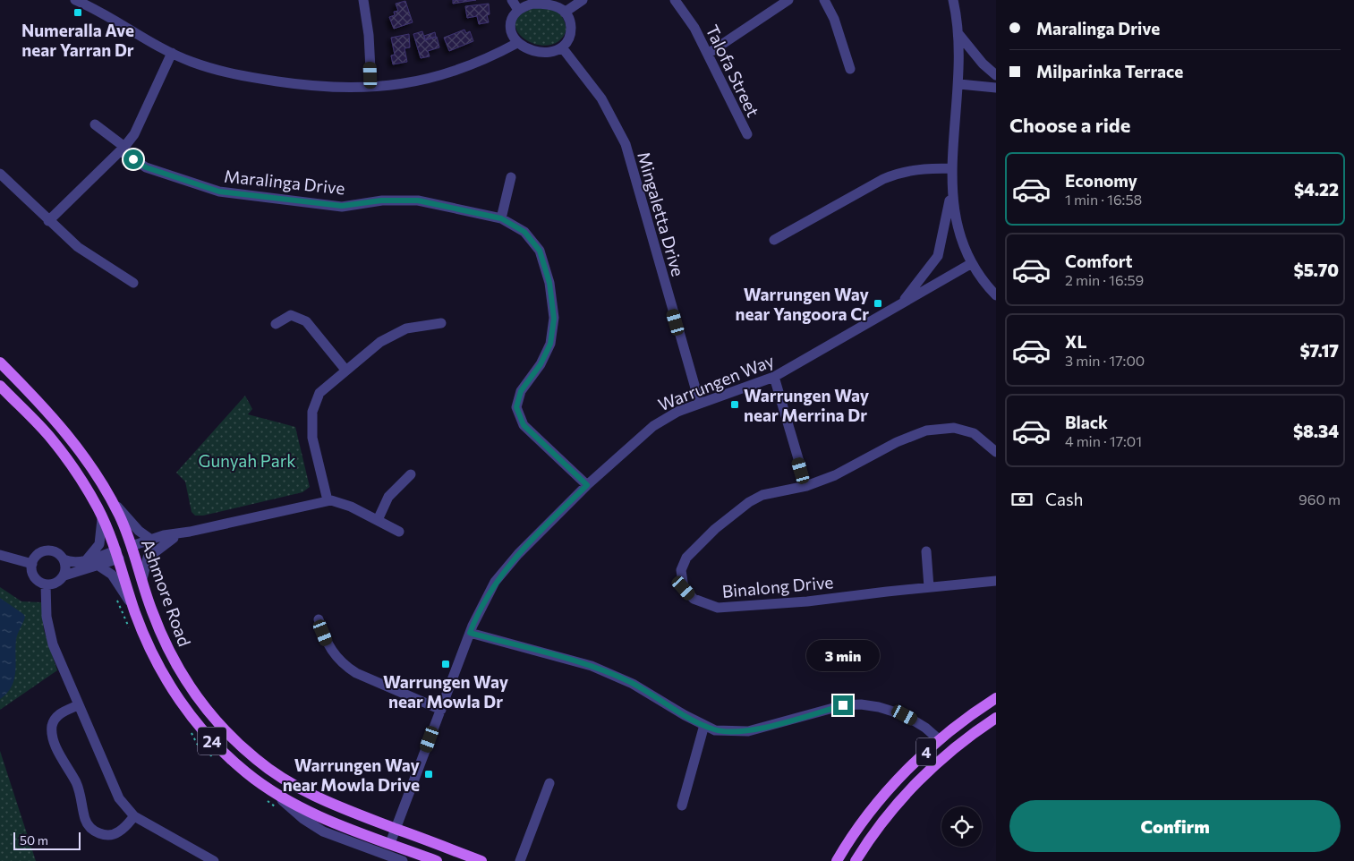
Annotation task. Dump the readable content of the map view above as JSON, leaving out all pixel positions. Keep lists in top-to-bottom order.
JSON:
{
  "streets": {
    "main road": ["Ashmore Road", "24", "4"],
    "street": [
      "Talofa Street",
      "Maralinga Drive",
      "Mingaletta Drive",
      "Warrungen Way",
      "Binalong Drive"
    ]
  },
  "crossings": [
    ["Maralinga Drive", "Warrungen Way"],
    ["Mingaletta Drive", "Warrungen Way"],
    ["Warrungen Way", "Ashmore Road"]
  ],
  "parks": ["Gunyah Park"],
  "places": {
    "transit": [
      "Numeralla Ave near Yarran Dr",
      "Warrungen Way near Yangoora Cr",
      "Warrungen Way near Merrina Dr",
      "Warrungen Way near Mowla Dr",
      "Warrungen Way near Mowla Drive"
    ]
  },
  "scale_bar": "50 m",
  "page": {
    "banner": ["Maralinga Drive", "Milparinka Terrace"],
    "heading": "Choose a ride",
    "list": [
      {
        "name": "Economy",
        "note": "1 min · 16:58",
        "value": "$4.22"
      },
      {
        "name": "Comfort",
        "note": "2 min · 16:59",
        "value": "$5.70"
      },
      {
        "name": "XL",
        "note": "3 min · 17:00",
        "value": "$7.17"
      },
      {
        "name": "Black",
        "note": "4 min · 17:01",
        "value": "$8.34"
      }
    ],
    "pay": ["Cash", "960 m"],
    "bubble": "3 min",
    "buttons": "Confirm",
    "scale": "50 m"
  }
}
